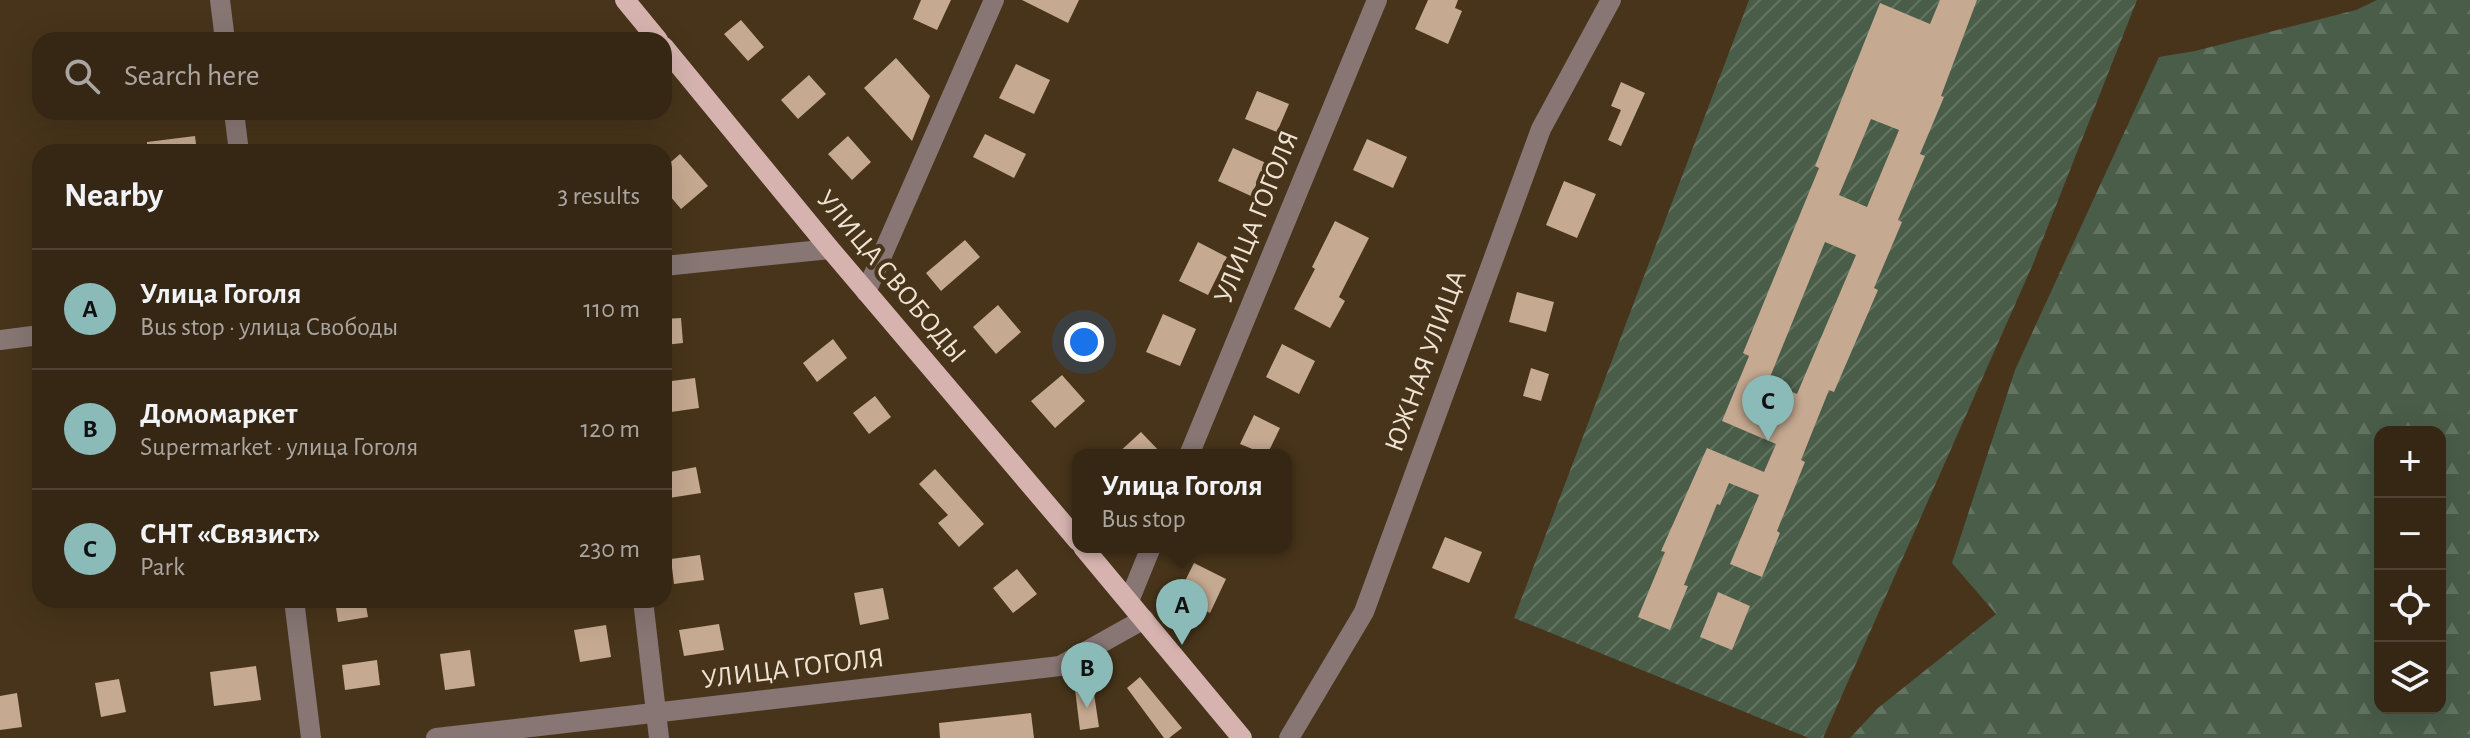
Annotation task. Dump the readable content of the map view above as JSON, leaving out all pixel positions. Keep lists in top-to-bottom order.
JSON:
{
  "streets": {
    "main road": ["УЛИЦА СВОБОДЫ"],
    "street": ["УЛИЦА ГОГОЛЯ", "ЮЖНАЯ УЛИЦА"]
  },
  "page": {
    "search": "Search here",
    "heading": ["Nearby", "3 results"],
    "list": [
      {
        "mark": "A",
        "name": "Улица Гоголя",
        "note": "Bus stop · улица Свободы",
        "value": "110 m"
      },
      {
        "mark": "B",
        "name": "Домомаркет",
        "note": "Supermarket · улица Гоголя",
        "value": "120 m"
      },
      {
        "mark": "C",
        "name": "СНТ «Связист»",
        "note": "Park",
        "value": "230 m"
      }
    ],
    "pins": ["C", "A", "B"],
    "map_buttons": ["+", "−"],
    "popup": ["Улица Гоголя", "Bus stop"]
  }
}
